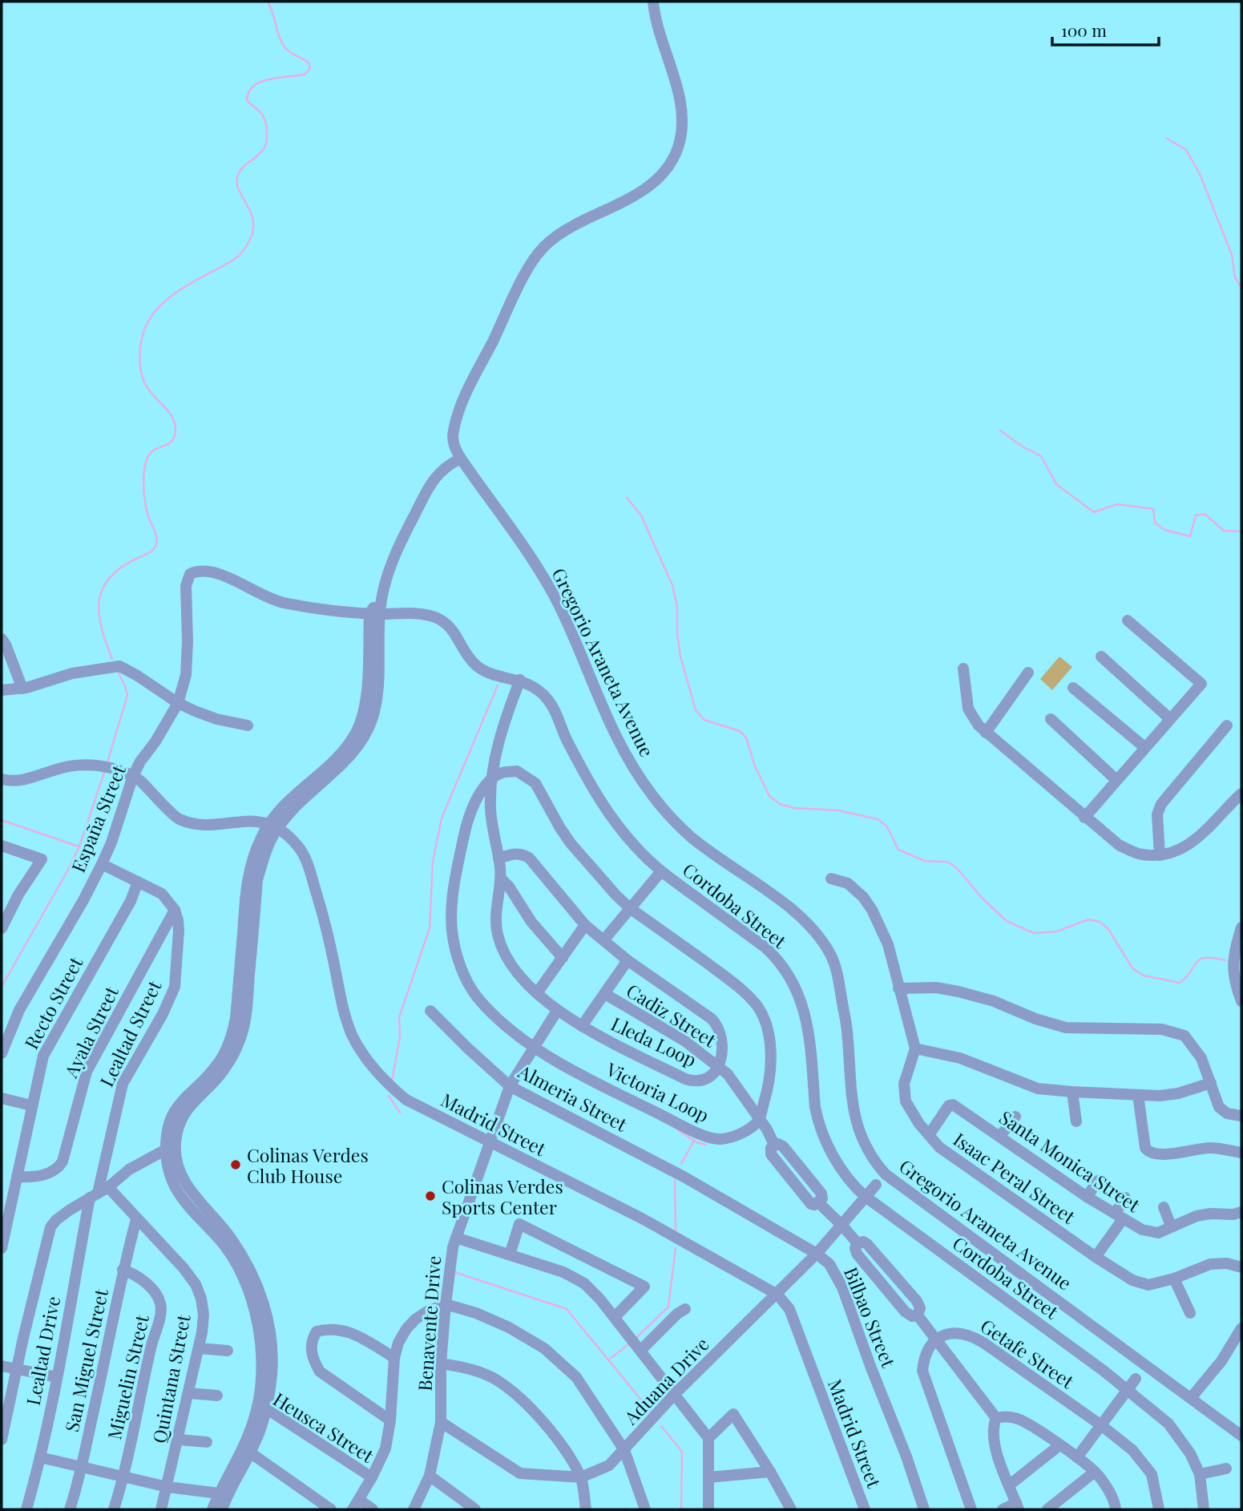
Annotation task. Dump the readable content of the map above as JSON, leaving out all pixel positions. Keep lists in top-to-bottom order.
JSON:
{
  "streets": {
    "street": [
      "Gregorio Araneta Avenue",
      "España Street",
      "Cordoba Street",
      "Recto Street",
      "Cadiz Street",
      "Ayala Street",
      "Lealtad Street",
      "Lleda Loop",
      "Victoria Loop",
      "Almeria Street",
      "Madrid Street",
      "Santa Monica Street",
      "Isaac Peral Street",
      "Bilbao Street",
      "Benavente Drive",
      "Lealtad Drive",
      "Getafe Street",
      "San Miguel Street",
      "Miguelin Street",
      "Quintana Street",
      "Aduana Drive",
      "Heusca Street"
    ]
  },
  "crossings": [
    ["España Street", "Cordoba Street"],
    ["Cordoba Street", "Lleda Loop"],
    ["Cordoba Street", "Aduana Drive"],
    ["Recto Street", "Ayala Street"],
    ["Cadiz Street", "Lleda Loop"],
    ["Cadiz Street", "Victoria Loop"],
    ["Cadiz Street", "Aduana Drive"],
    ["Ayala Street", "Lealtad Street"],
    ["Lealtad Street", "Lealtad Drive"],
    ["Lealtad Street", "Quintana Street"],
    ["Lleda Loop", "Victoria Loop"],
    ["Lleda Loop", "Benavente Drive"],
    ["Victoria Loop", "Benavente Drive"],
    ["Almeria Street", "Bilbao Street"],
    ["Almeria Street", "Benavente Drive"],
    ["Madrid Street", "Benavente Drive"],
    ["Madrid Street", "Aduana Drive"],
    ["Santa Monica Street", "Isaac Peral Street"],
    ["Bilbao Street", "Aduana Drive"],
    ["Benavente Drive", "Aduana Drive"],
    ["Lealtad Drive", "Quintana Street"],
    ["San Miguel Street", "Miguelin Street"],
    ["San Miguel Street", "Quintana Street"]
  ],
  "places": ["Colinas Verdes Club House", "Colinas Verdes Sports Center"],
  "scale_bar": "100 m"
}
